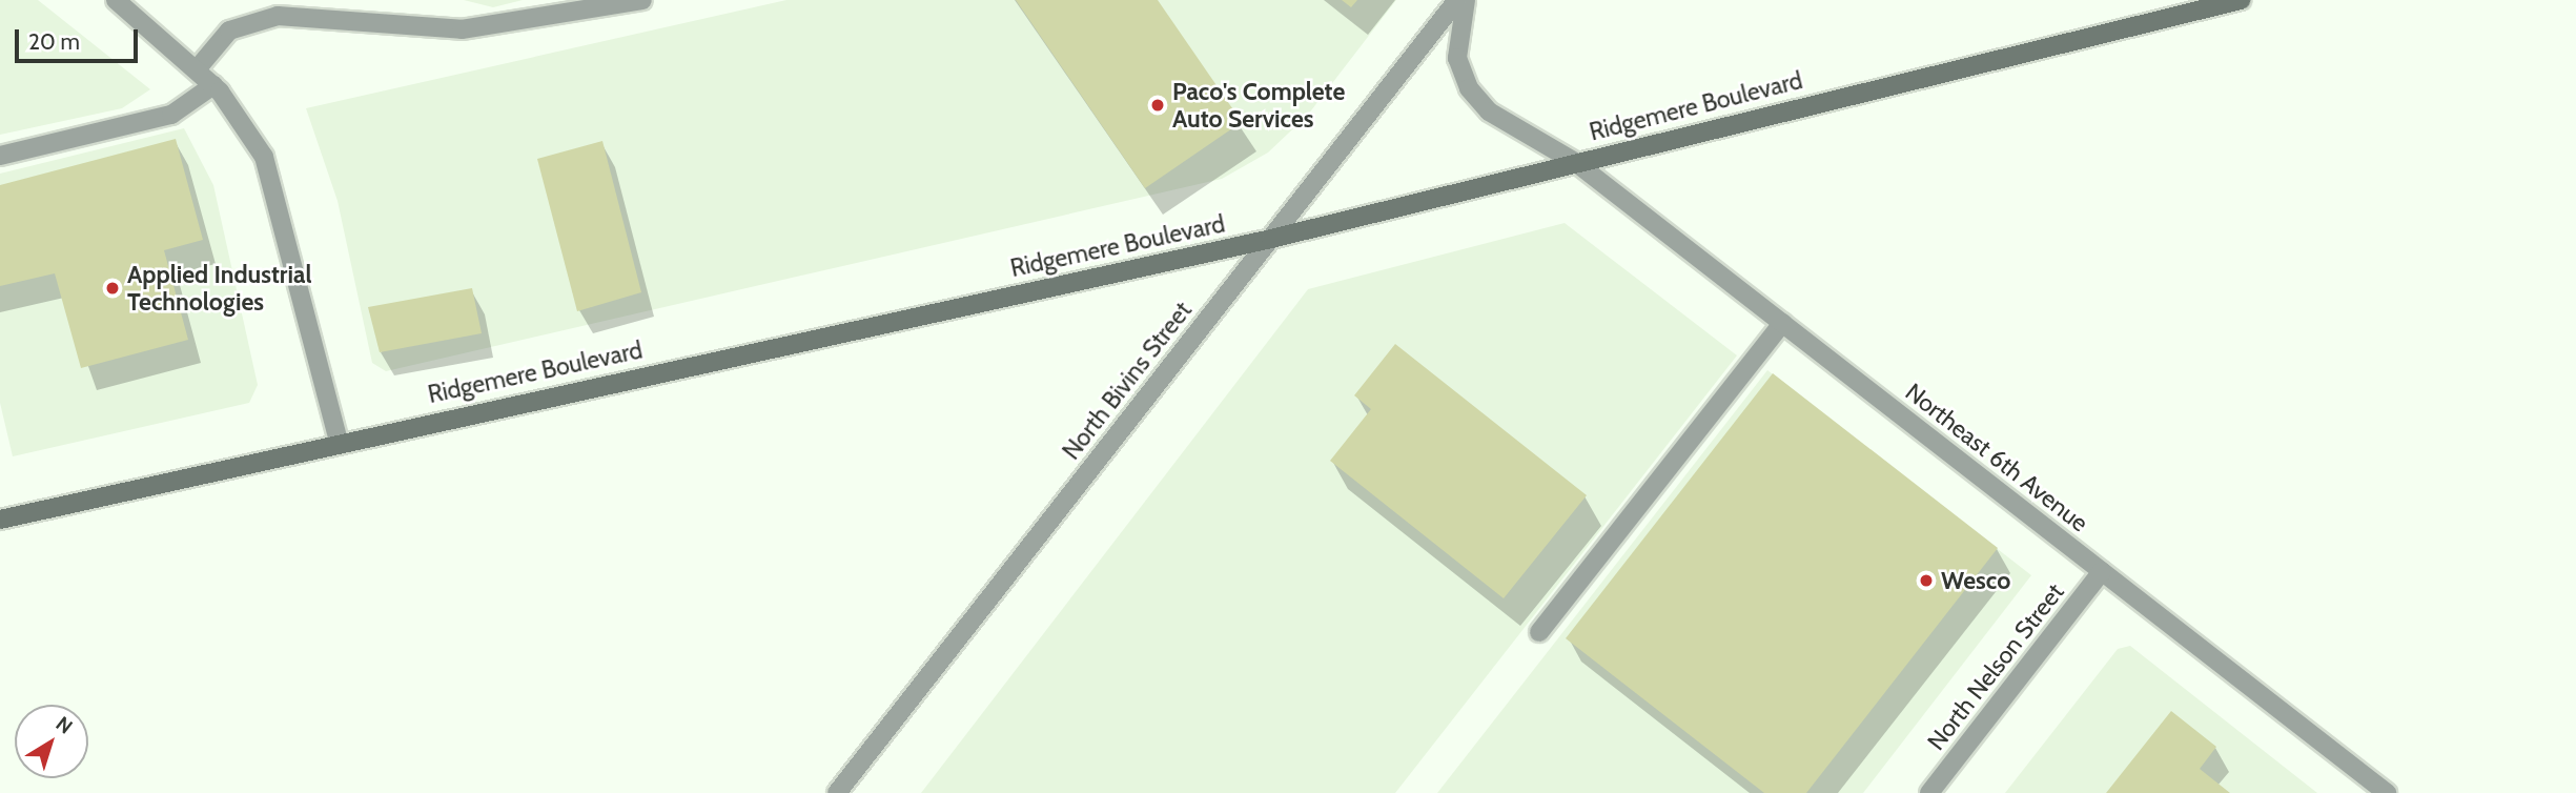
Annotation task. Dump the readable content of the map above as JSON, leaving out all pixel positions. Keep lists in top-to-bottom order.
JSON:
{
  "streets": {
    "main road": ["Ridgemere Boulevard"],
    "street": ["North Bivins Street", "Northeast 6th Avenue", "North Nelson Street"]
  },
  "crossings": [
    ["Ridgemere Boulevard", "North Bivins Street"],
    ["Ridgemere Boulevard", "Northeast 6th Avenue"],
    ["Northeast 6th Avenue", "North Nelson Street"]
  ],
  "places": ["Paco's Complete Auto Services", "Applied Industrial Technologies", "Wesco"],
  "scale_bar": "20 m",
  "north": "top right"
}
